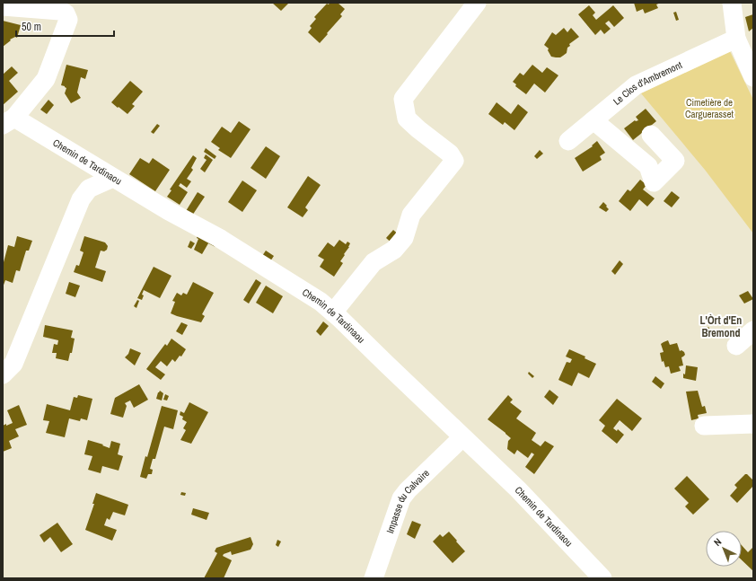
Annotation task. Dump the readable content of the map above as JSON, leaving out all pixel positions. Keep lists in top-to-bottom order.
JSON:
{
  "streets": {
    "street": ["Le Clos d'Ambremont", "Chemin de Tardinaou", "Impasse du Calvaire"]
  },
  "crossings": [
    ["Chemin de Tardinaou", "Impasse du Calvaire"]
  ],
  "districts": ["L'Òrt d'En Bremond"],
  "parks": ["Cimetière de Carguerasset"],
  "scale_bar": "50 m",
  "north": "top left"
}
